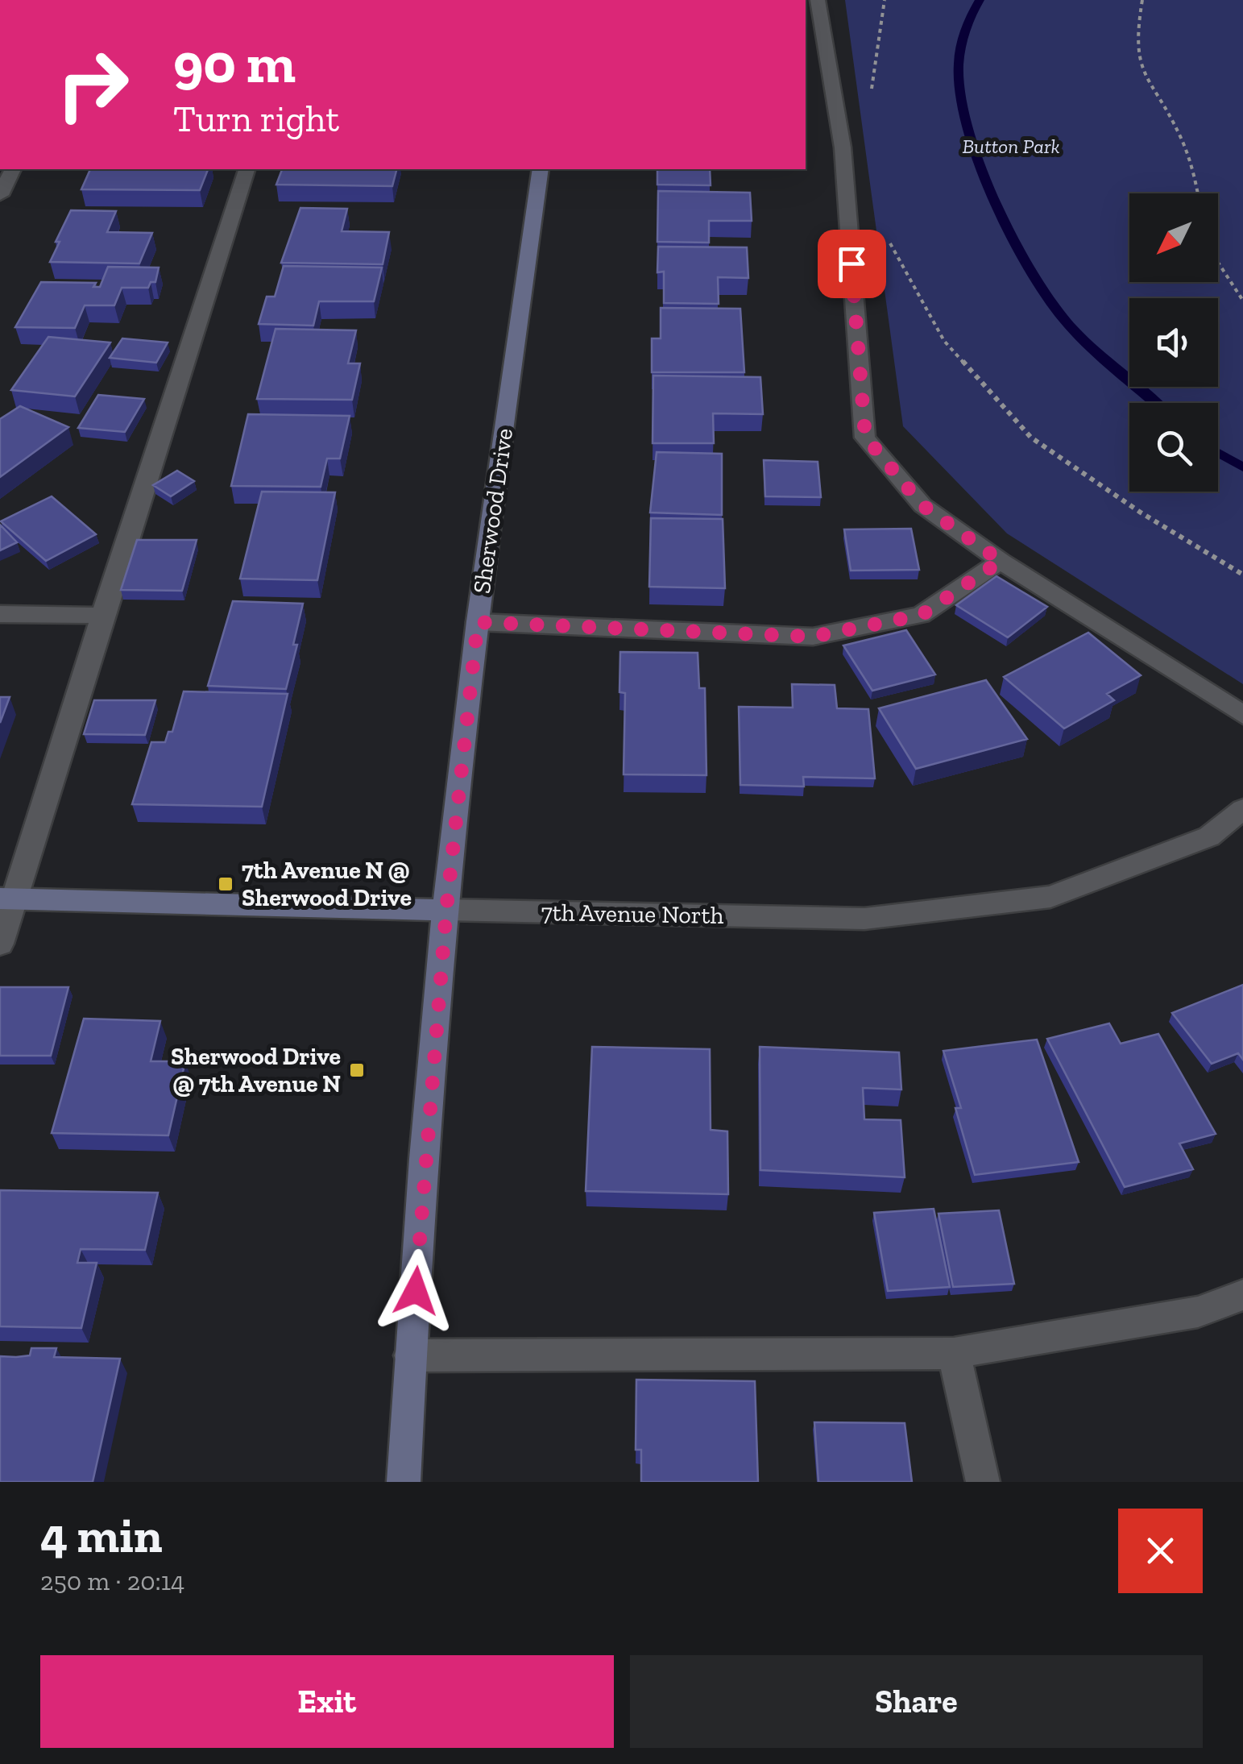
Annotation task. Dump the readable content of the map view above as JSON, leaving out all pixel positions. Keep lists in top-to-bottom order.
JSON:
{
  "streets": {
    "street": ["Sherwood Drive", "7th Avenue North"]
  },
  "crossings": [
    ["Sherwood Drive", "7th Avenue North"]
  ],
  "parks": ["Button Park"],
  "places": {
    "transit": ["7th Avenue N @ Sherwood Drive", "Sherwood Drive @ 7th Avenue N"]
  },
  "north": "bottom left",
  "page": {
    "turn": ["90 m", "Turn right"],
    "heading": ["4 min", "250 m · 20:14"],
    "buttons": ["Exit", "Share"]
  }
}
